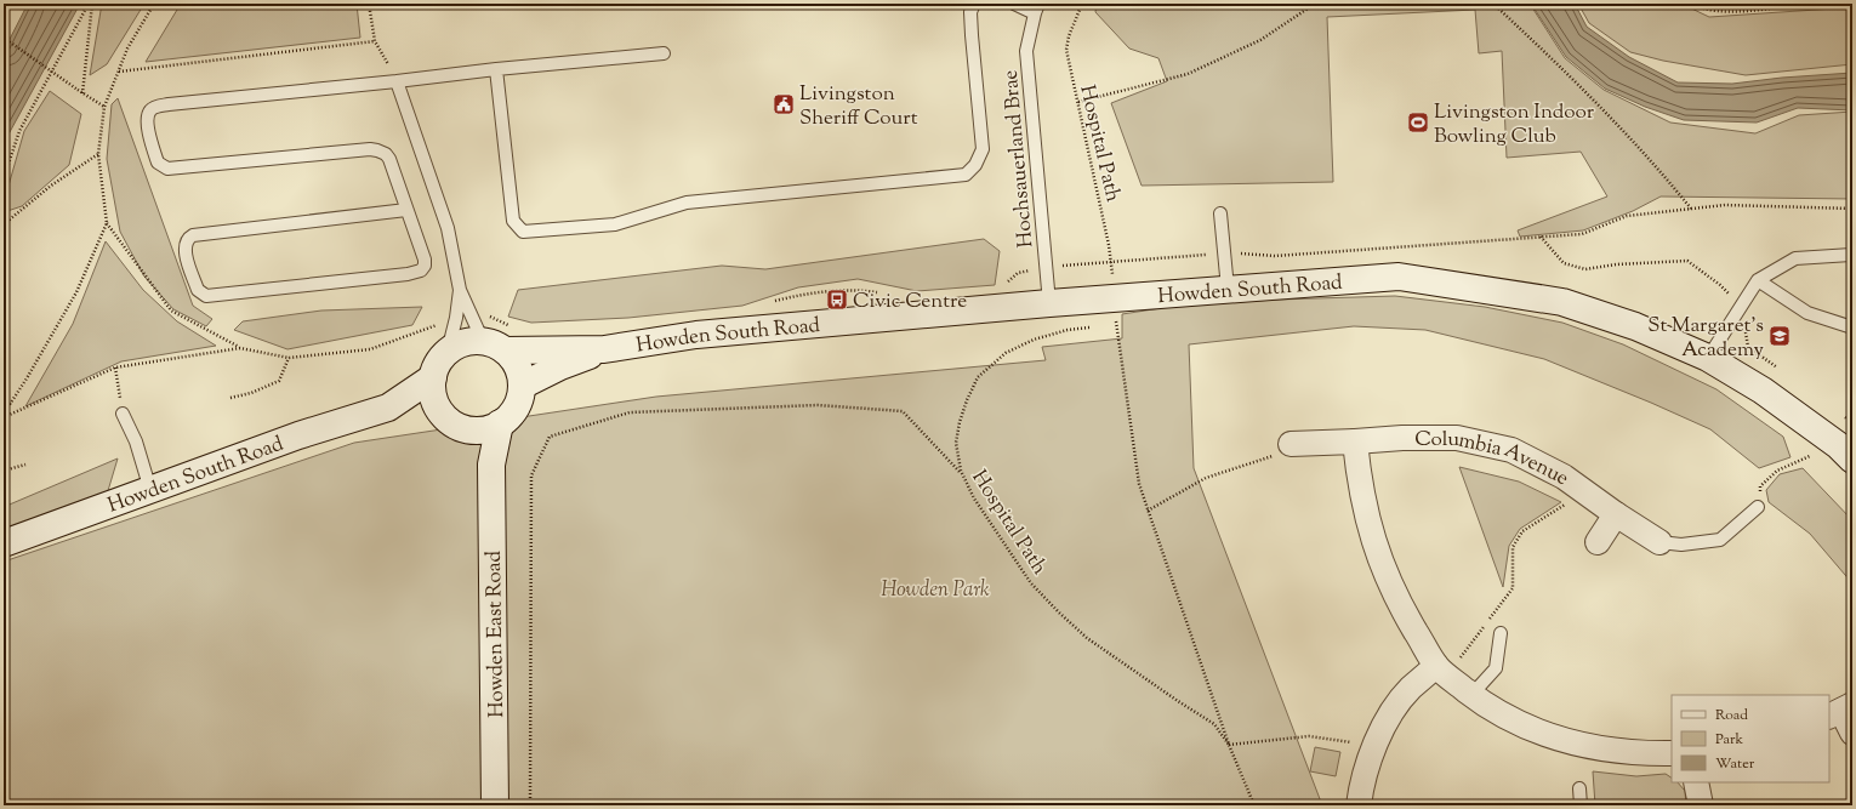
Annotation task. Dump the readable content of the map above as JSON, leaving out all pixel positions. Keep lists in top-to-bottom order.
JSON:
{
  "streets": {
    "main road": ["Howden South Road", "Howden East Road"],
    "street": ["Columbia Avenue"],
    "lane": ["Hochsauerland Brae"],
    "path": ["Hospital Path"]
  },
  "crossings": [
    ["Hospital Path", "Howden South Road"],
    ["Hochsauerland Brae", "Howden South Road"],
    ["Howden South Road", "Howden East Road"]
  ],
  "parks": ["Howden Park"],
  "places": {
    "public building": ["Livingston Sheriff Court"],
    "sports": ["Livingston Indoor Bowling Club"],
    "bus stop": ["Civic Centre"],
    "school or university": ["St Margaret's Academy"]
  },
  "legend": ["Road", "Park", "Water"]
}
